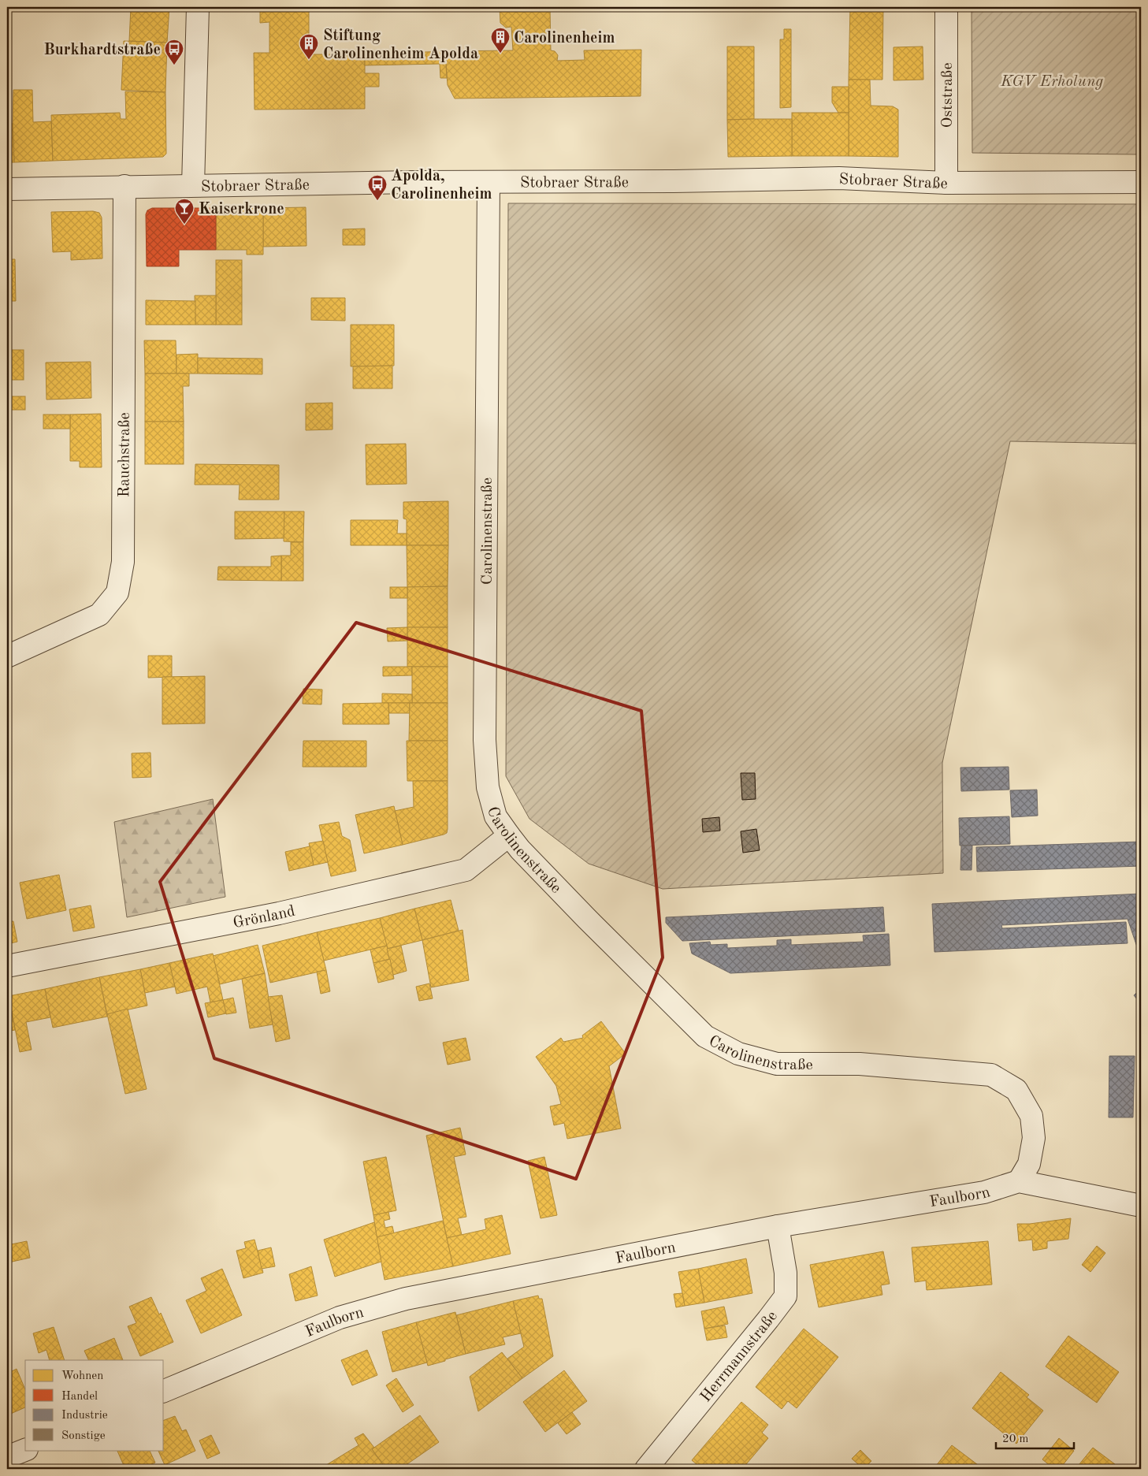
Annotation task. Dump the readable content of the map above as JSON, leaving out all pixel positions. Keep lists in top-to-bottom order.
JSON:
{
  "streets": {
    "street": [
      "Oststraße",
      "Stobraer Straße",
      "Rauchstraße",
      "Carolinenstraße",
      "Grönland",
      "Faulborn",
      "Herrmannstraße"
    ]
  },
  "crossings": [
    ["Oststraße", "Stobraer Straße"],
    ["Stobraer Straße", "Rauchstraße"],
    ["Stobraer Straße", "Carolinenstraße"],
    ["Carolinenstraße", "Grönland"],
    ["Carolinenstraße", "Faulborn"],
    ["Faulborn", "Herrmannstraße"]
  ],
  "parks": ["KGV Erholung"],
  "places": {
    "building": ["Carolinenheim", "Stiftung Carolinenheim Apolda"],
    "bus stop": ["Burkhardtstraße", "Apolda, Carolinenheim"],
    "bar": ["Kaiserkrone"]
  },
  "legend": [
    "Wohnen",
    "Handel",
    "Industrie",
    "Sonstige"
  ],
  "scale_bar": "20 m"
}
